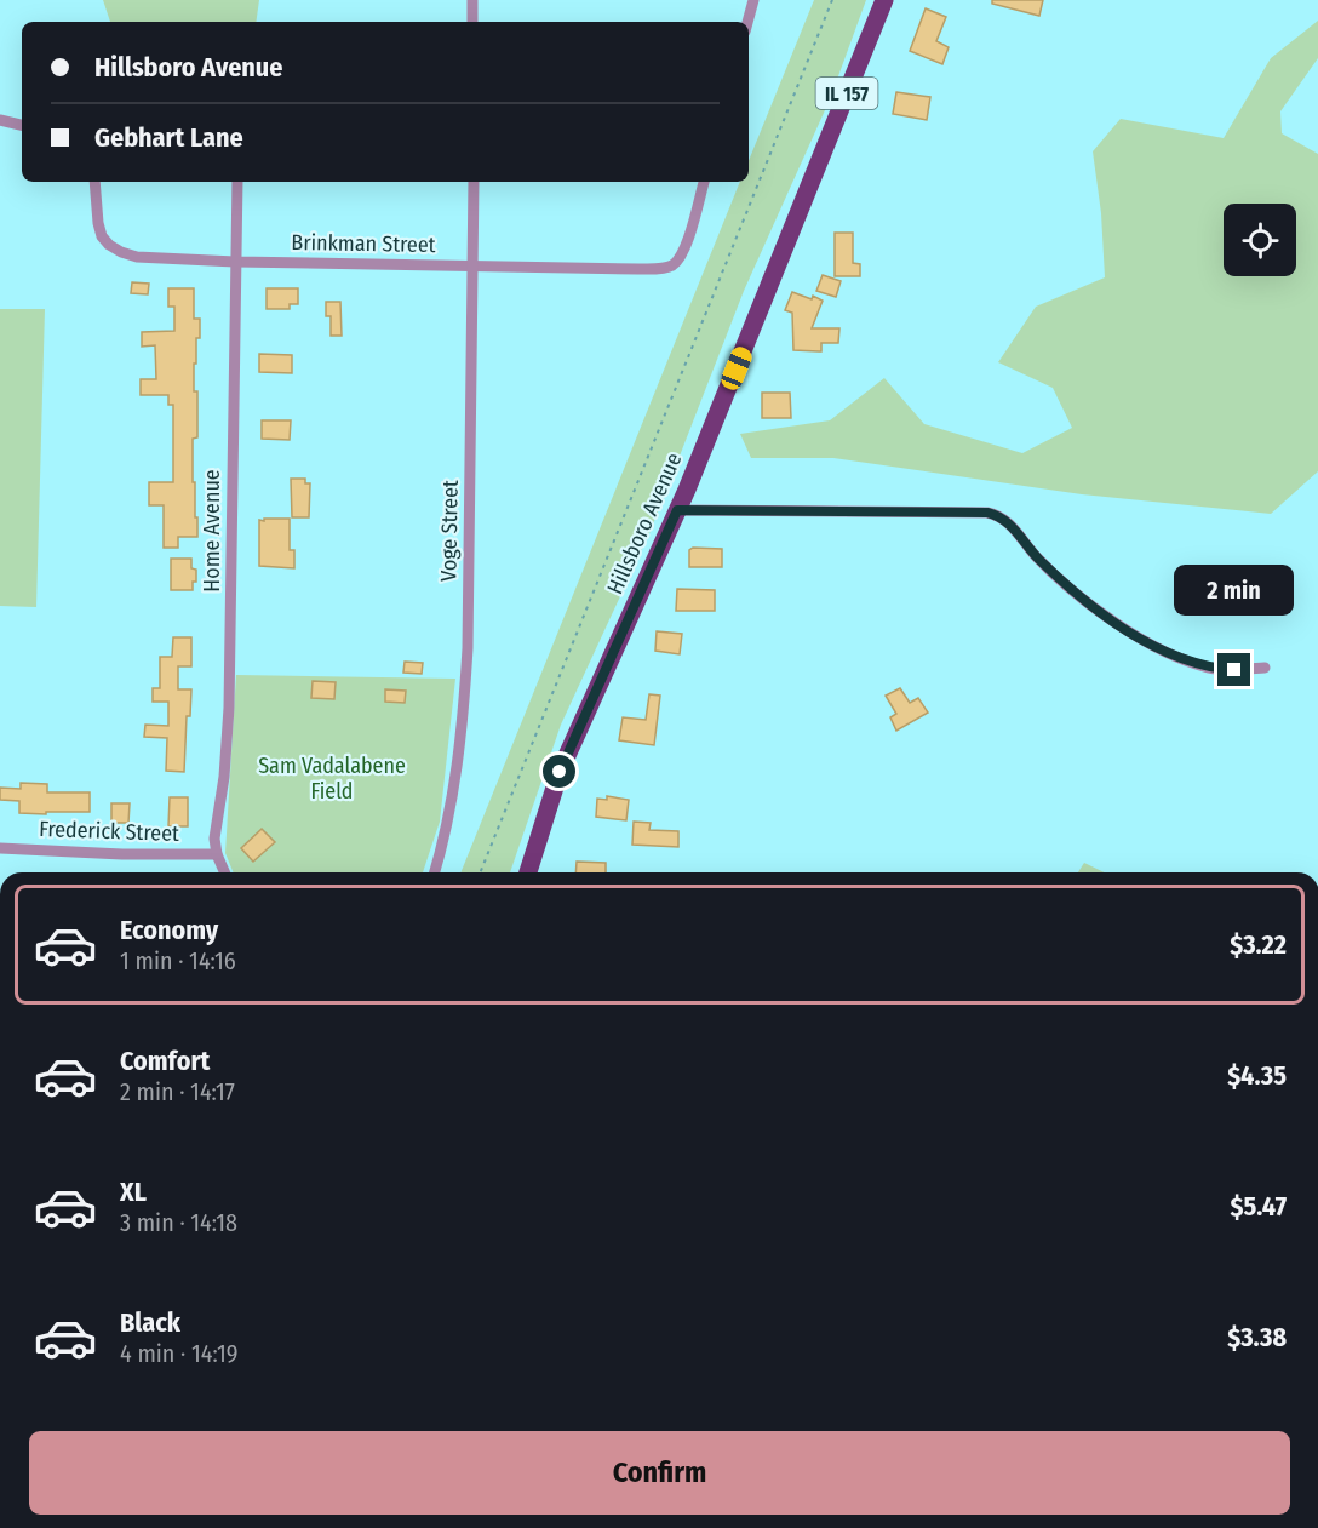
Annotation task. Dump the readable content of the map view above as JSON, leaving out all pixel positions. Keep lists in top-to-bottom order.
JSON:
{
  "streets": {
    "main road": ["IL 157", "Hillsboro Avenue"],
    "street": [
      "Brinkman Street",
      "Home Avenue",
      "Voge Street",
      "Frederick Street"
    ]
  },
  "crossings": [
    ["Brinkman Street", "Home Avenue"],
    ["Brinkman Street", "Voge Street"],
    ["Home Avenue", "Frederick Street"]
  ],
  "parks": ["Sam Vadalabene Field"],
  "page": {
    "banner": ["Hillsboro Avenue", "Gebhart Lane"],
    "bubble": "2 min",
    "list": [
      {
        "name": "Economy",
        "note": "1 min · 14:16",
        "value": "$3.22"
      },
      {
        "name": "Comfort",
        "note": "2 min · 14:17",
        "value": "$4.35"
      },
      {
        "name": "XL",
        "note": "3 min · 14:18",
        "value": "$5.47"
      },
      {
        "name": "Black",
        "note": "4 min · 14:19",
        "value": "$3.38"
      }
    ],
    "buttons": "Confirm"
  }
}
